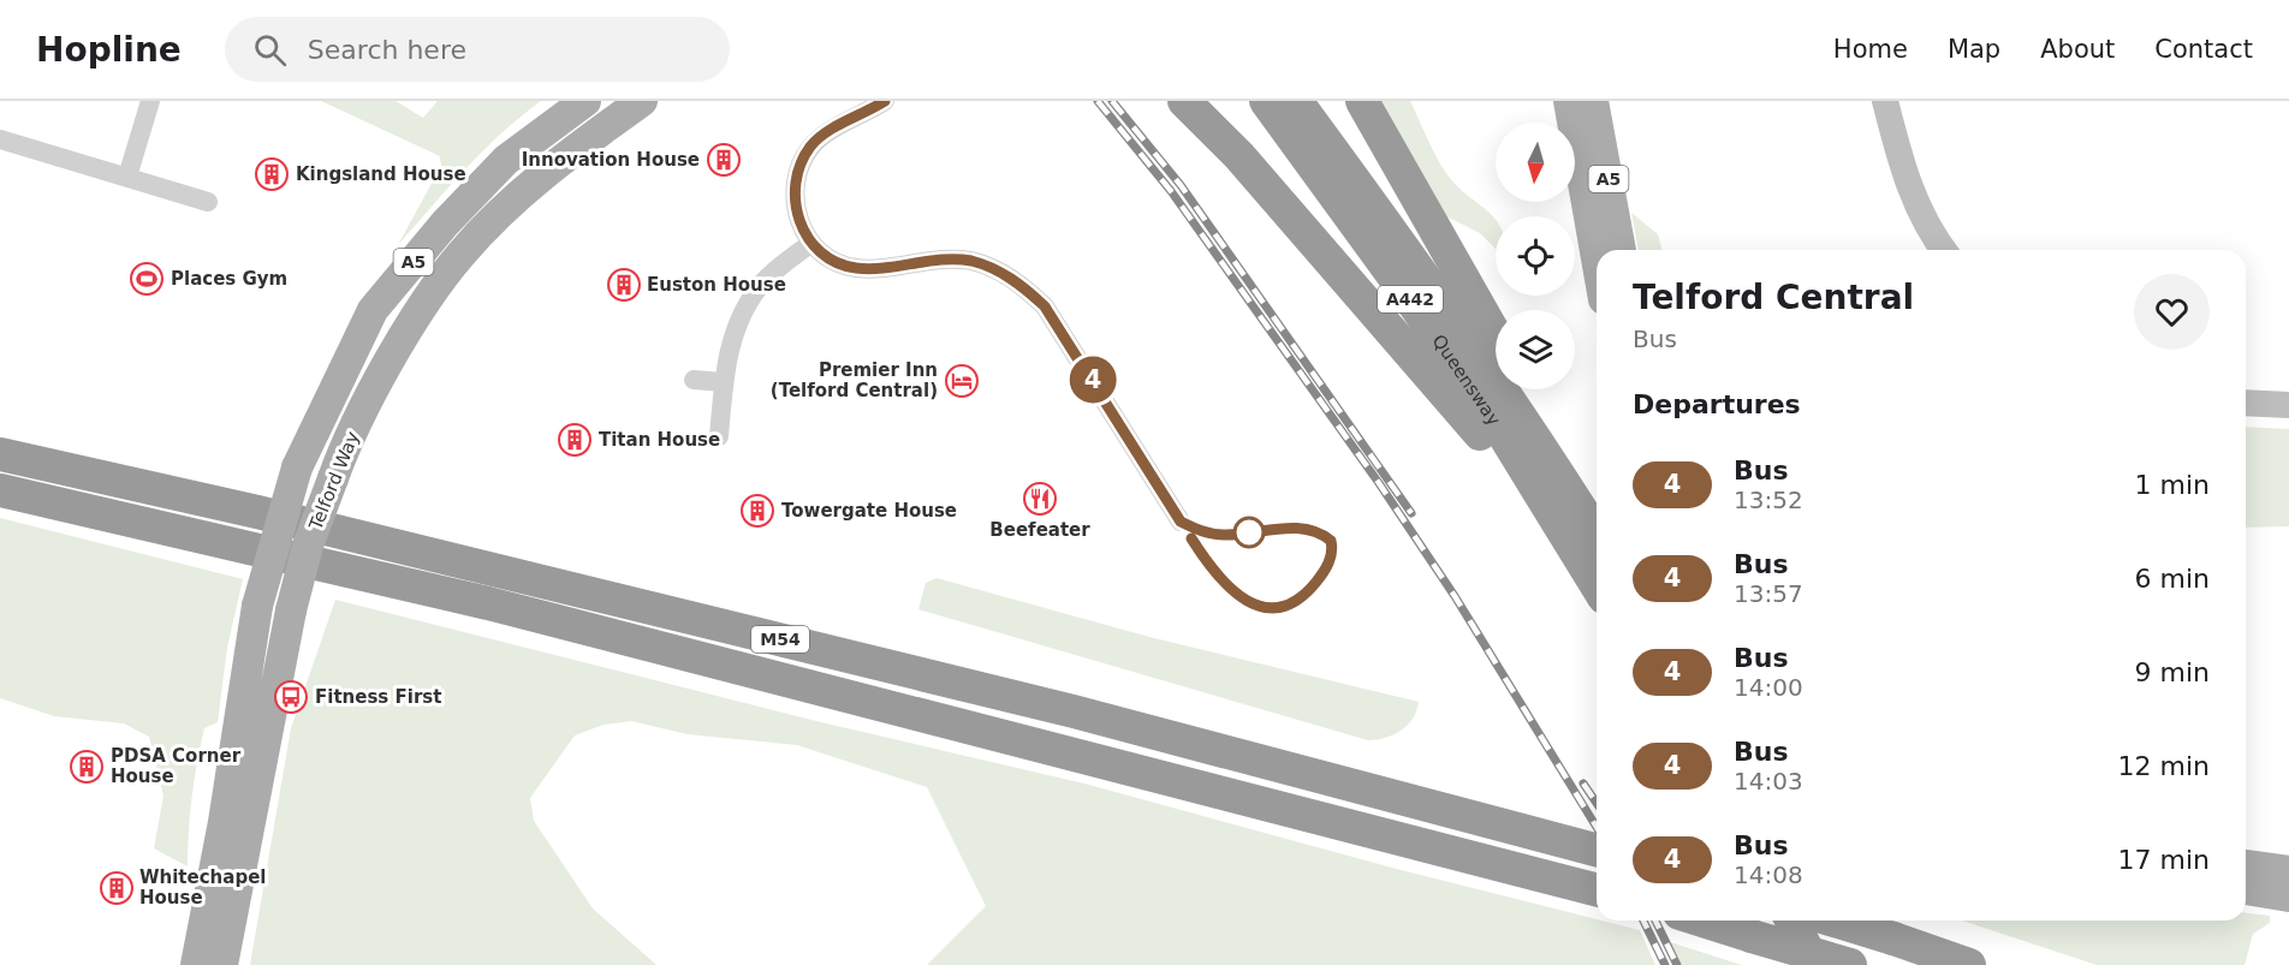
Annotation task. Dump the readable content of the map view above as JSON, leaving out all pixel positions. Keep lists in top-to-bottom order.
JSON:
{
  "streets": {
    "highway": ["A442", "Queensway", "M54"],
    "main road": ["A5", "Telford Way"]
  },
  "crossings": [
    ["A442", "Queensway"]
  ],
  "places": {
    "building": [
      "Innovation House",
      "Kingsland House",
      "Euston House",
      "Titan House",
      "Towergate House",
      "PDSA Corner House",
      "Whitechapel House"
    ],
    "sports": ["Places Gym"],
    "hotel": ["Premier Inn (Telford Central)"],
    "restaurant": ["Beefeater"],
    "bus stop": ["Fitness First"]
  },
  "lines": ["bus line 4"],
  "north": "bottom",
  "page": {
    "header": "Hopline",
    "search": "Search here",
    "nav": [
      "Home",
      "Map",
      "About",
      "Contact"
    ],
    "on_map": "4",
    "heading": [
      ["Telford Central", "Bus"],
      "Departures"
    ],
    "list": [
      {
        "mark": "4",
        "name": "Bus",
        "note": "13:52",
        "value": "1 min"
      },
      {
        "mark": "4",
        "name": "Bus",
        "note": "13:57",
        "value": "6 min"
      },
      {
        "mark": "4",
        "name": "Bus",
        "note": "14:00",
        "value": "9 min"
      },
      {
        "mark": "4",
        "name": "Bus",
        "note": "14:03",
        "value": "12 min"
      },
      {
        "mark": "4",
        "name": "Bus",
        "note": "14:08",
        "value": "17 min"
      }
    ]
  }
}
